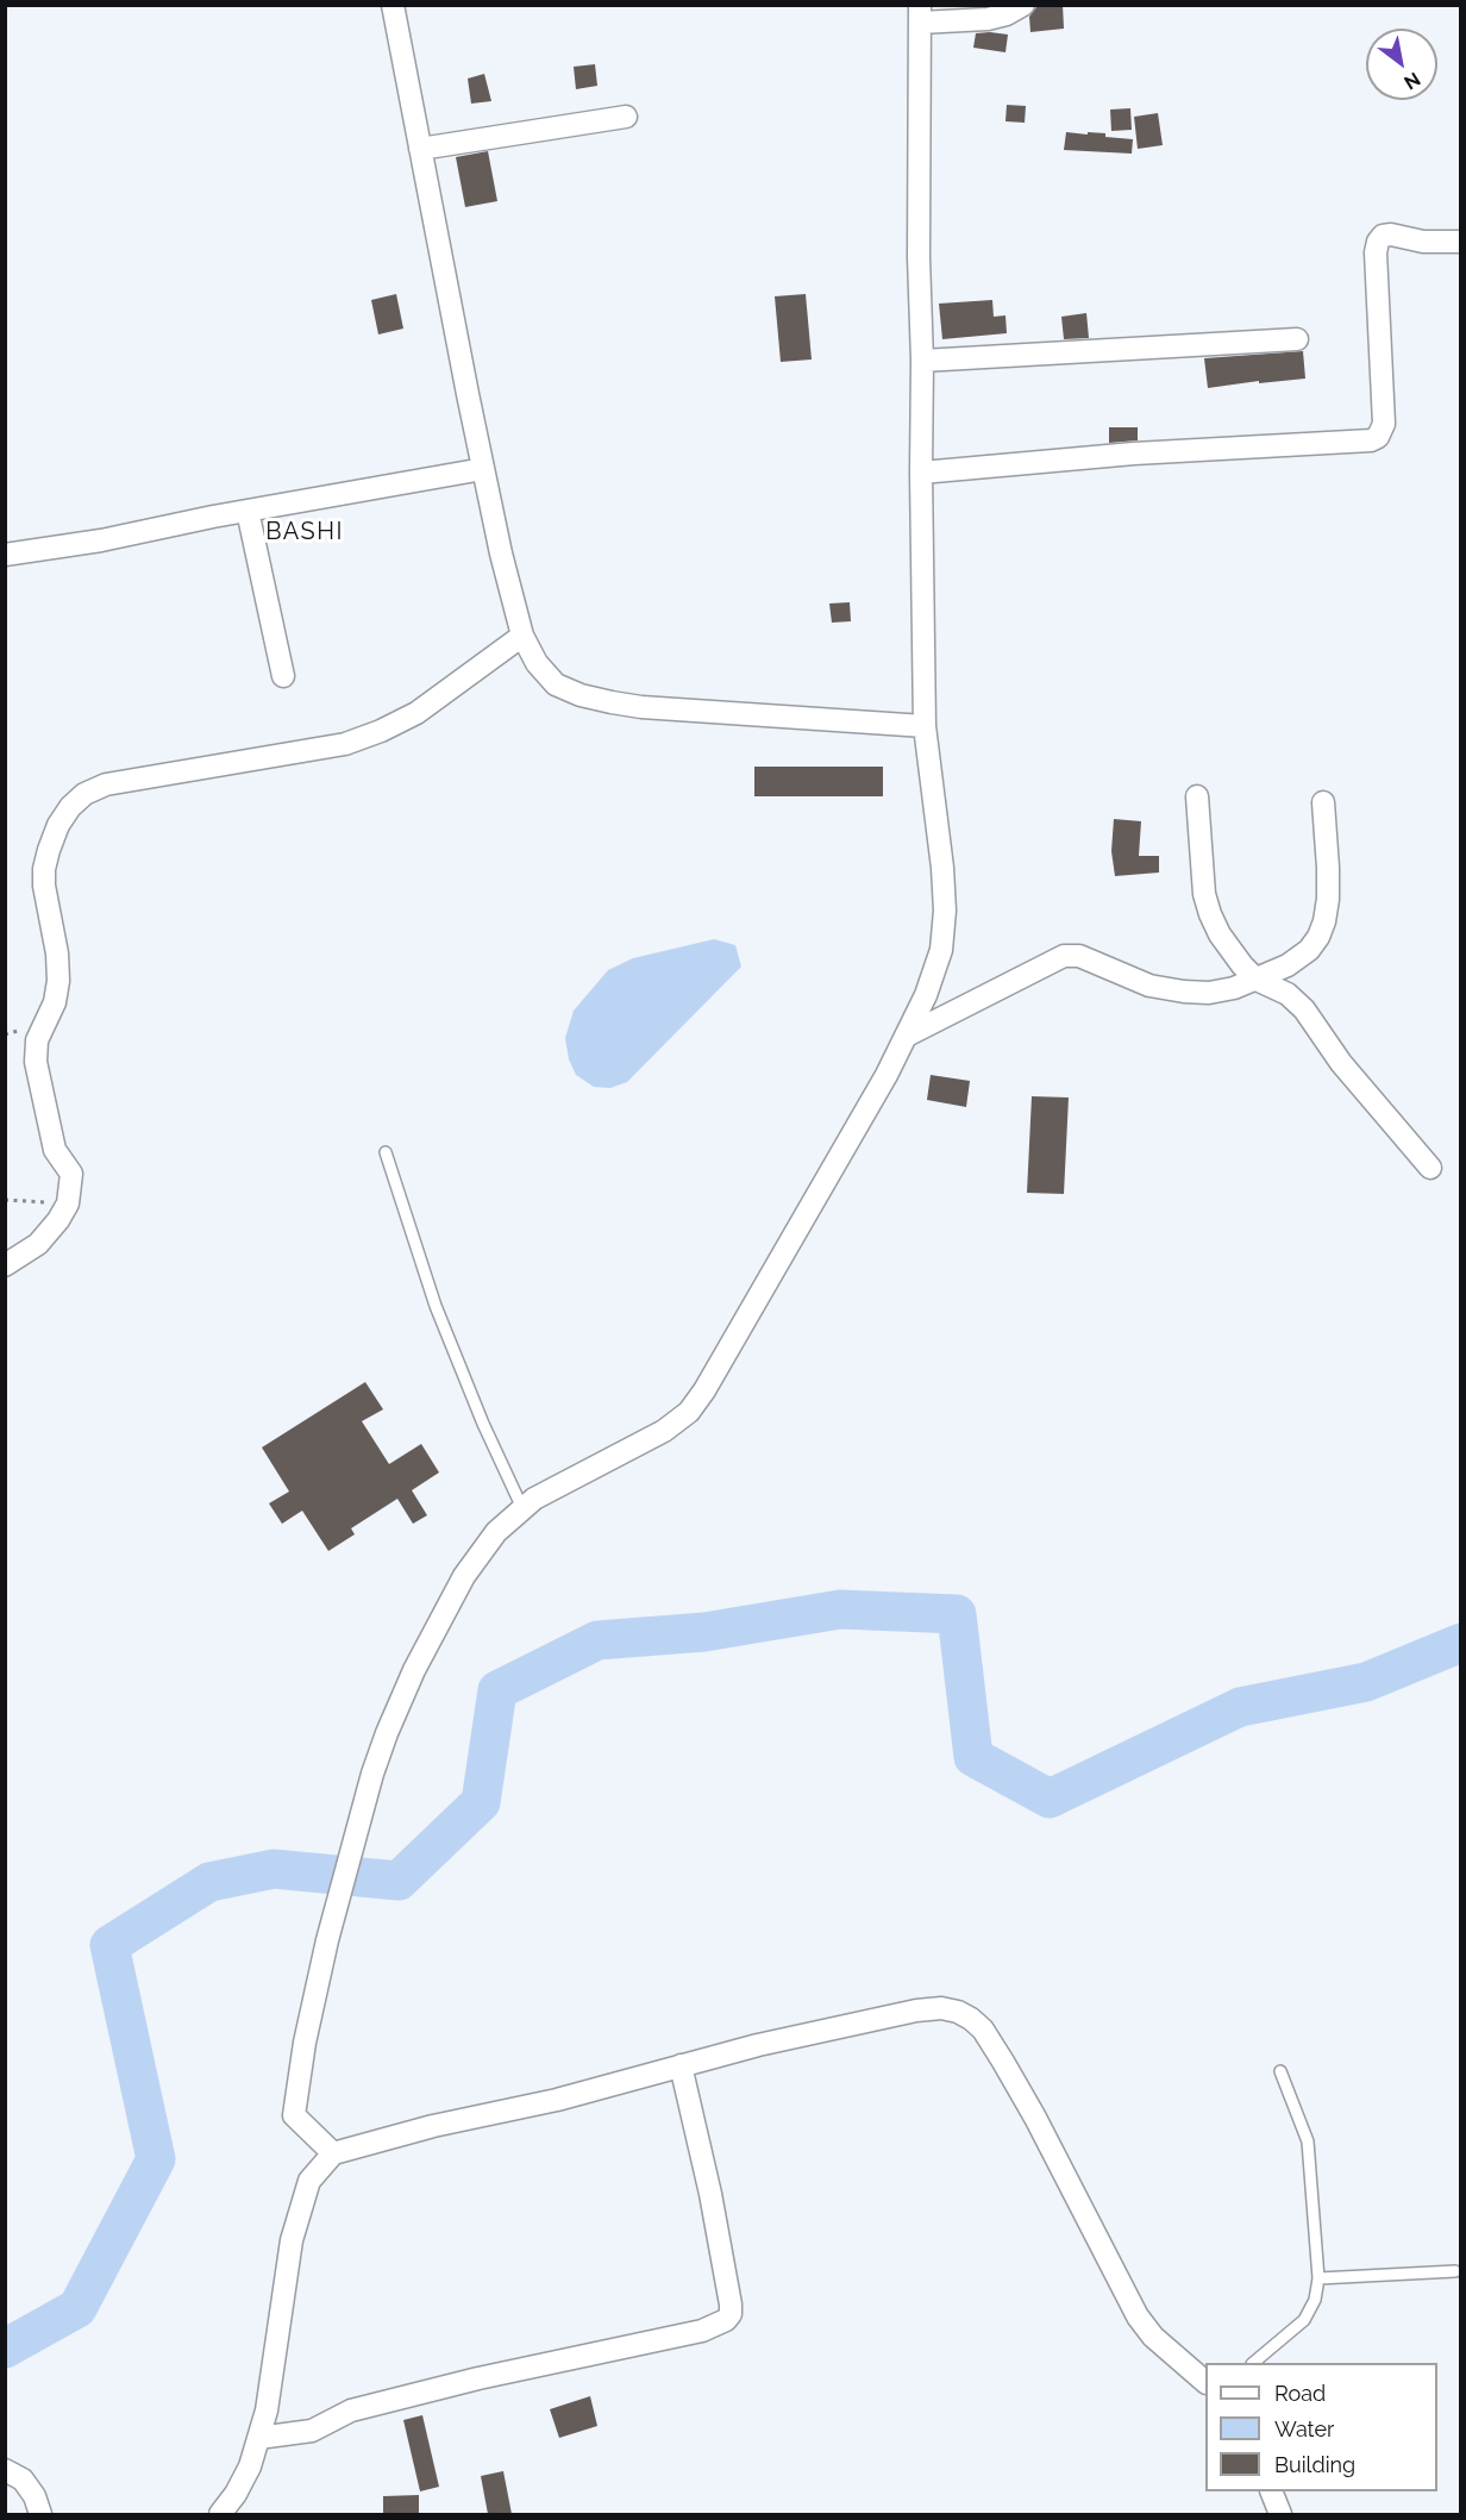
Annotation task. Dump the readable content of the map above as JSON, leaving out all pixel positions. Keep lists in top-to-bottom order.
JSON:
{
  "districts": ["BASHI"],
  "legend": ["Road", "Water", "Building"],
  "north": "bottom right"
}
